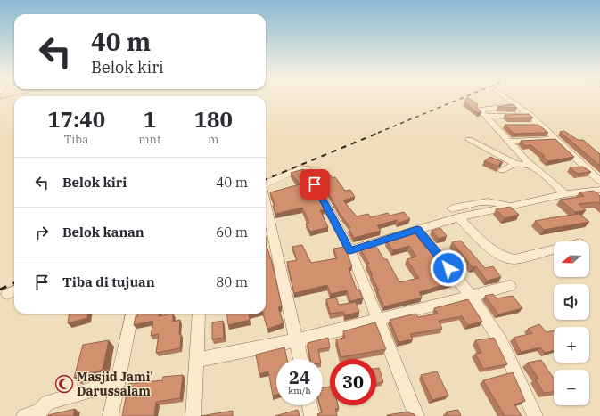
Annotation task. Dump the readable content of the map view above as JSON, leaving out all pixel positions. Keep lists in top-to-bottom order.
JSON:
{
  "places": {
    "mosque": ["Masjid Jami' Darussalam"]
  },
  "north": "left",
  "page": {
    "turn": ["40 m", "Belok kiri"],
    "eta": [
      "17:40",
      "Tiba",
      "1",
      "mnt",
      "180",
      "m"
    ],
    "list": [
      {
        "name": "Belok kiri",
        "value": "40 m"
      },
      {
        "name": "Belok kanan",
        "value": "60 m"
      },
      {
        "name": "Tiba di tujuan",
        "value": "80 m"
      }
    ],
    "map_buttons": ["+", "−"],
    "speed": "24 km/h",
    "limit": "30"
  }
}
